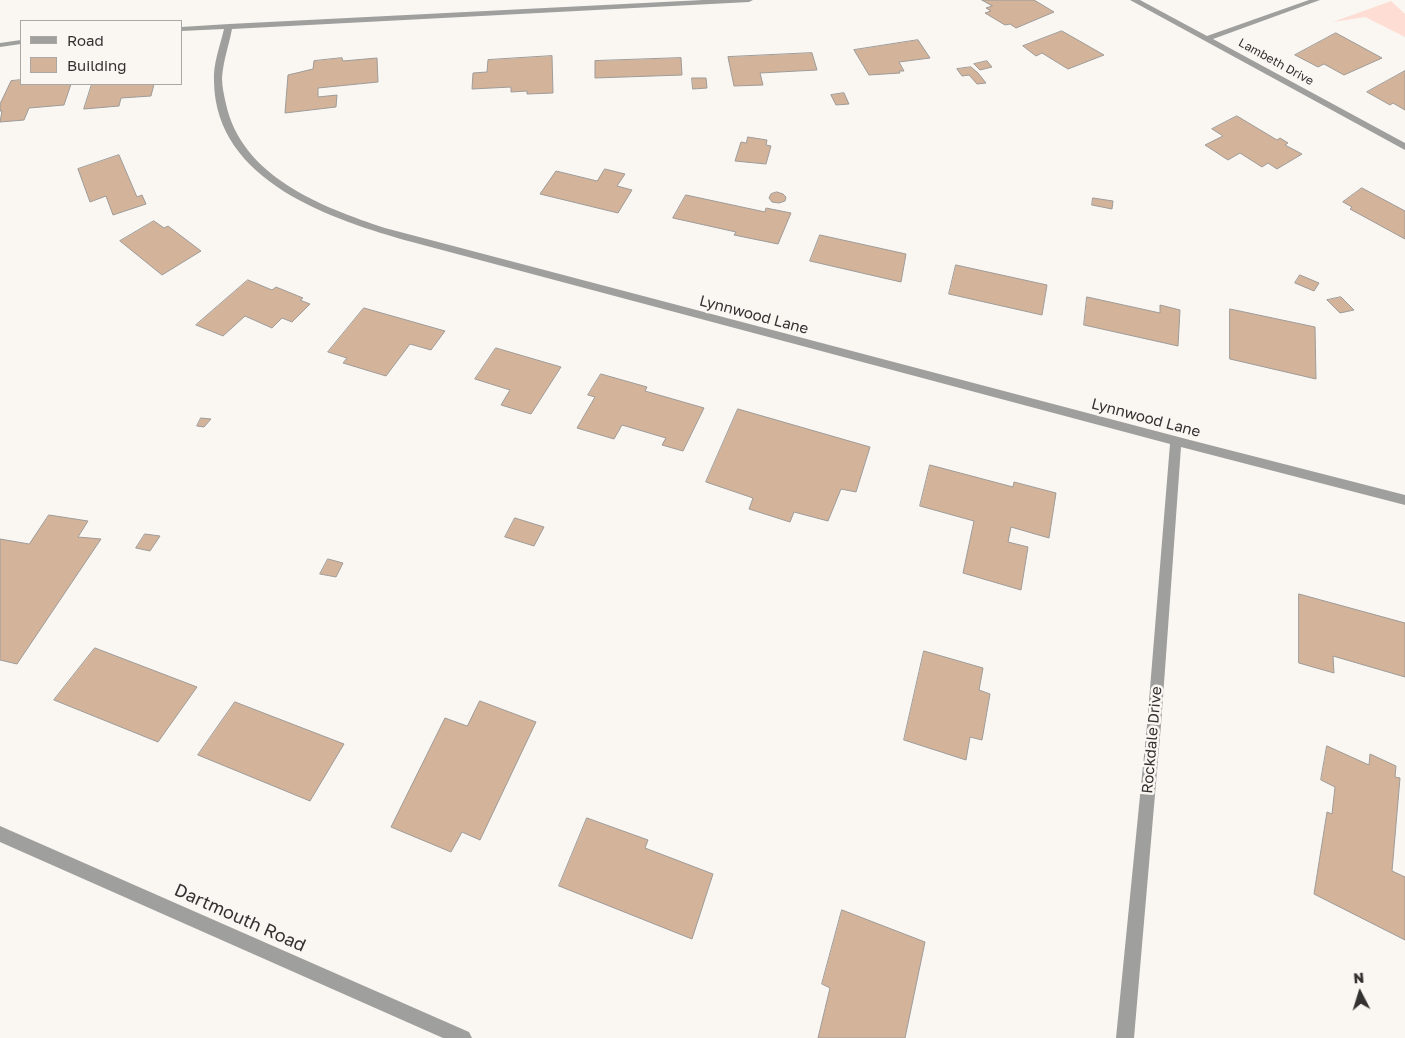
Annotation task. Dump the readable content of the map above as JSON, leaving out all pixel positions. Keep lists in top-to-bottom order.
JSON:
{
  "streets": {
    "street": [
      "Lambeth Drive",
      "Lynnwood Lane",
      "Rockdale Drive",
      "Dartmouth Road"
    ]
  },
  "crossings": [
    ["Lynnwood Lane", "Rockdale Drive"]
  ],
  "legend": ["Road", "Building"],
  "north": "top"
}
